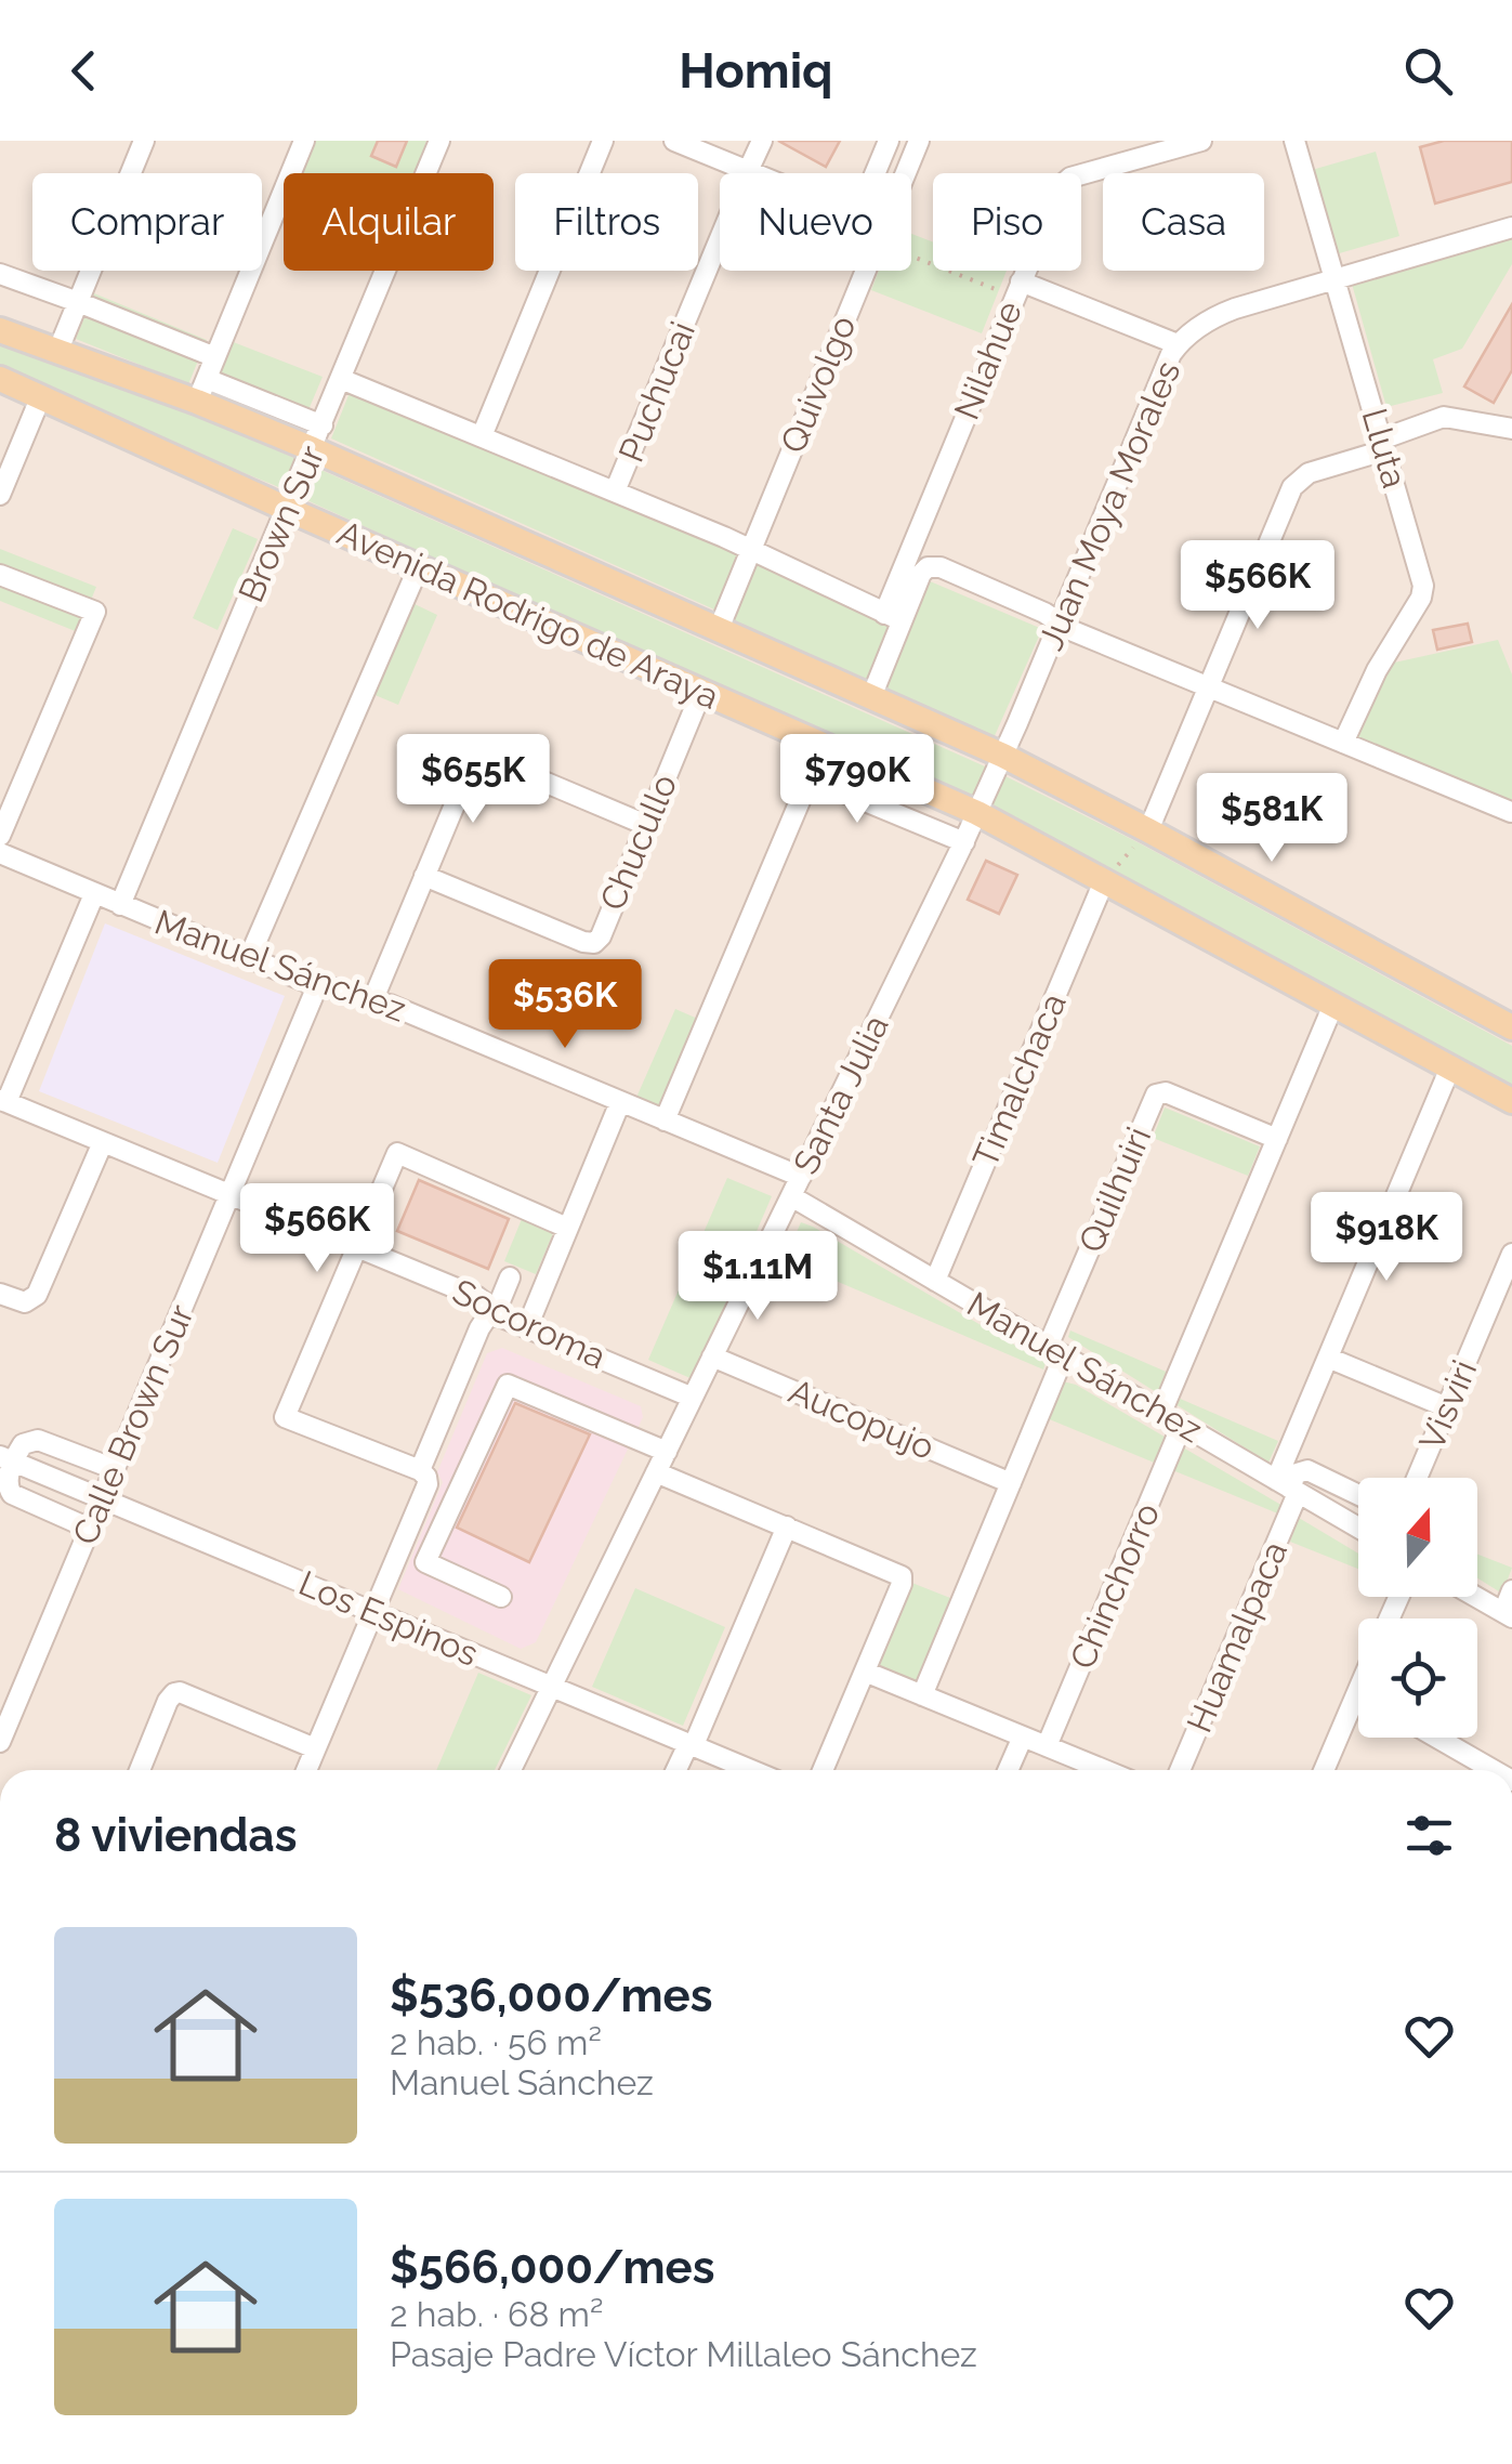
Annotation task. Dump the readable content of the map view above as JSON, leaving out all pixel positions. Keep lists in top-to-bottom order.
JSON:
{
  "streets": {
    "main road": ["Avenida Rodrigo de Araya"],
    "street": [
      "Nilahue",
      "Quivolgo",
      "Puchucai",
      "Lluta",
      "Juan Moya Morales",
      "Brown Sur",
      "Chucullo",
      "Manuel Sánchez",
      "Timalchaca",
      "Santa Julia",
      "Quilhuiri",
      "Socoroma",
      "Visviri",
      "Aucopujo",
      "Calle Brown Sur",
      "Chinchorro",
      "Los Espinos",
      "Huamalpaca"
    ]
  },
  "crossings": [
    ["Quivolgo", "Avenida Rodrigo de Araya"],
    ["Lluta", "Juan Moya Morales"],
    ["Juan Moya Morales", "Avenida Rodrigo de Araya"],
    ["Juan Moya Morales", "Santa Julia"],
    ["Brown Sur", "Avenida Rodrigo de Araya"],
    ["Brown Sur", "Manuel Sánchez"],
    ["Avenida Rodrigo de Araya", "Chucullo"],
    ["Avenida Rodrigo de Araya", "Timalchaca"],
    ["Avenida Rodrigo de Araya", "Santa Julia"],
    ["Avenida Rodrigo de Araya", "Huamalpaca"],
    ["Manuel Sánchez", "Timalchaca"],
    ["Manuel Sánchez", "Santa Julia"],
    ["Manuel Sánchez", "Quilhuiri"],
    ["Manuel Sánchez", "Calle Brown Sur"],
    ["Manuel Sánchez", "Chinchorro"],
    ["Manuel Sánchez", "Huamalpaca"],
    ["Santa Julia", "Socoroma"],
    ["Santa Julia", "Aucopujo"],
    ["Santa Julia", "Los Espinos"],
    ["Quilhuiri", "Aucopujo"],
    ["Socoroma", "Calle Brown Sur"],
    ["Calle Brown Sur", "Los Espinos"]
  ],
  "north": "top",
  "page": {
    "header": "Homiq",
    "chip": [
      "Comprar",
      "Alquilar",
      "Filtros",
      "Nuevo",
      "Piso",
      "Casa"
    ],
    "price": [
      "$566K",
      "$655K",
      "$790K",
      "$581K",
      "$536K",
      "$566K",
      "$918K",
      "$1.11M"
    ],
    "heading": "8 viviendas",
    "list": [
      {
        "name": "$536,000/mes",
        "note": "2 hab. · 56 m² · Manuel Sánchez"
      },
      {
        "name": "$566,000/mes",
        "note": "2 hab. · 68 m² · Pasaje Padre Víctor Millaleo Sánchez"
      }
    ]
  }
}
